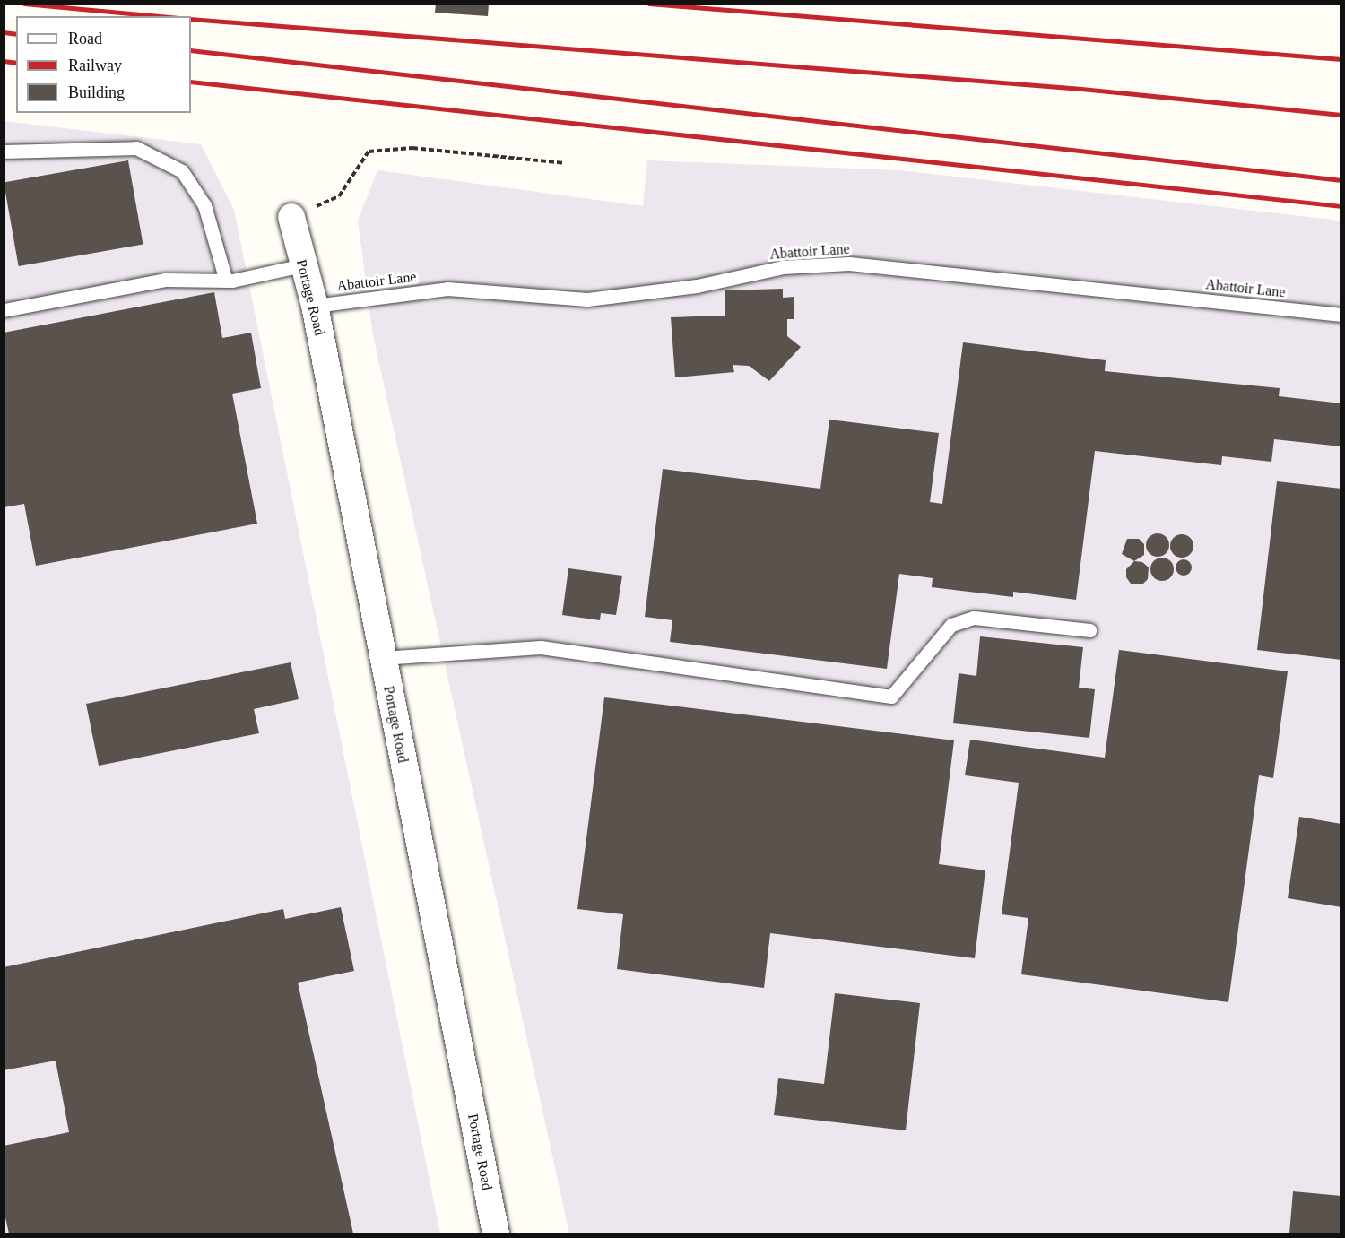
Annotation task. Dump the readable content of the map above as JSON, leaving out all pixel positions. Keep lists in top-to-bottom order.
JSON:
{
  "streets": {
    "street": ["Portage Road"],
    "lane": ["Abattoir Lane"]
  },
  "crossings": [
    ["Abattoir Lane", "Portage Road"]
  ],
  "legend": ["Road", "Railway", "Building"]
}
